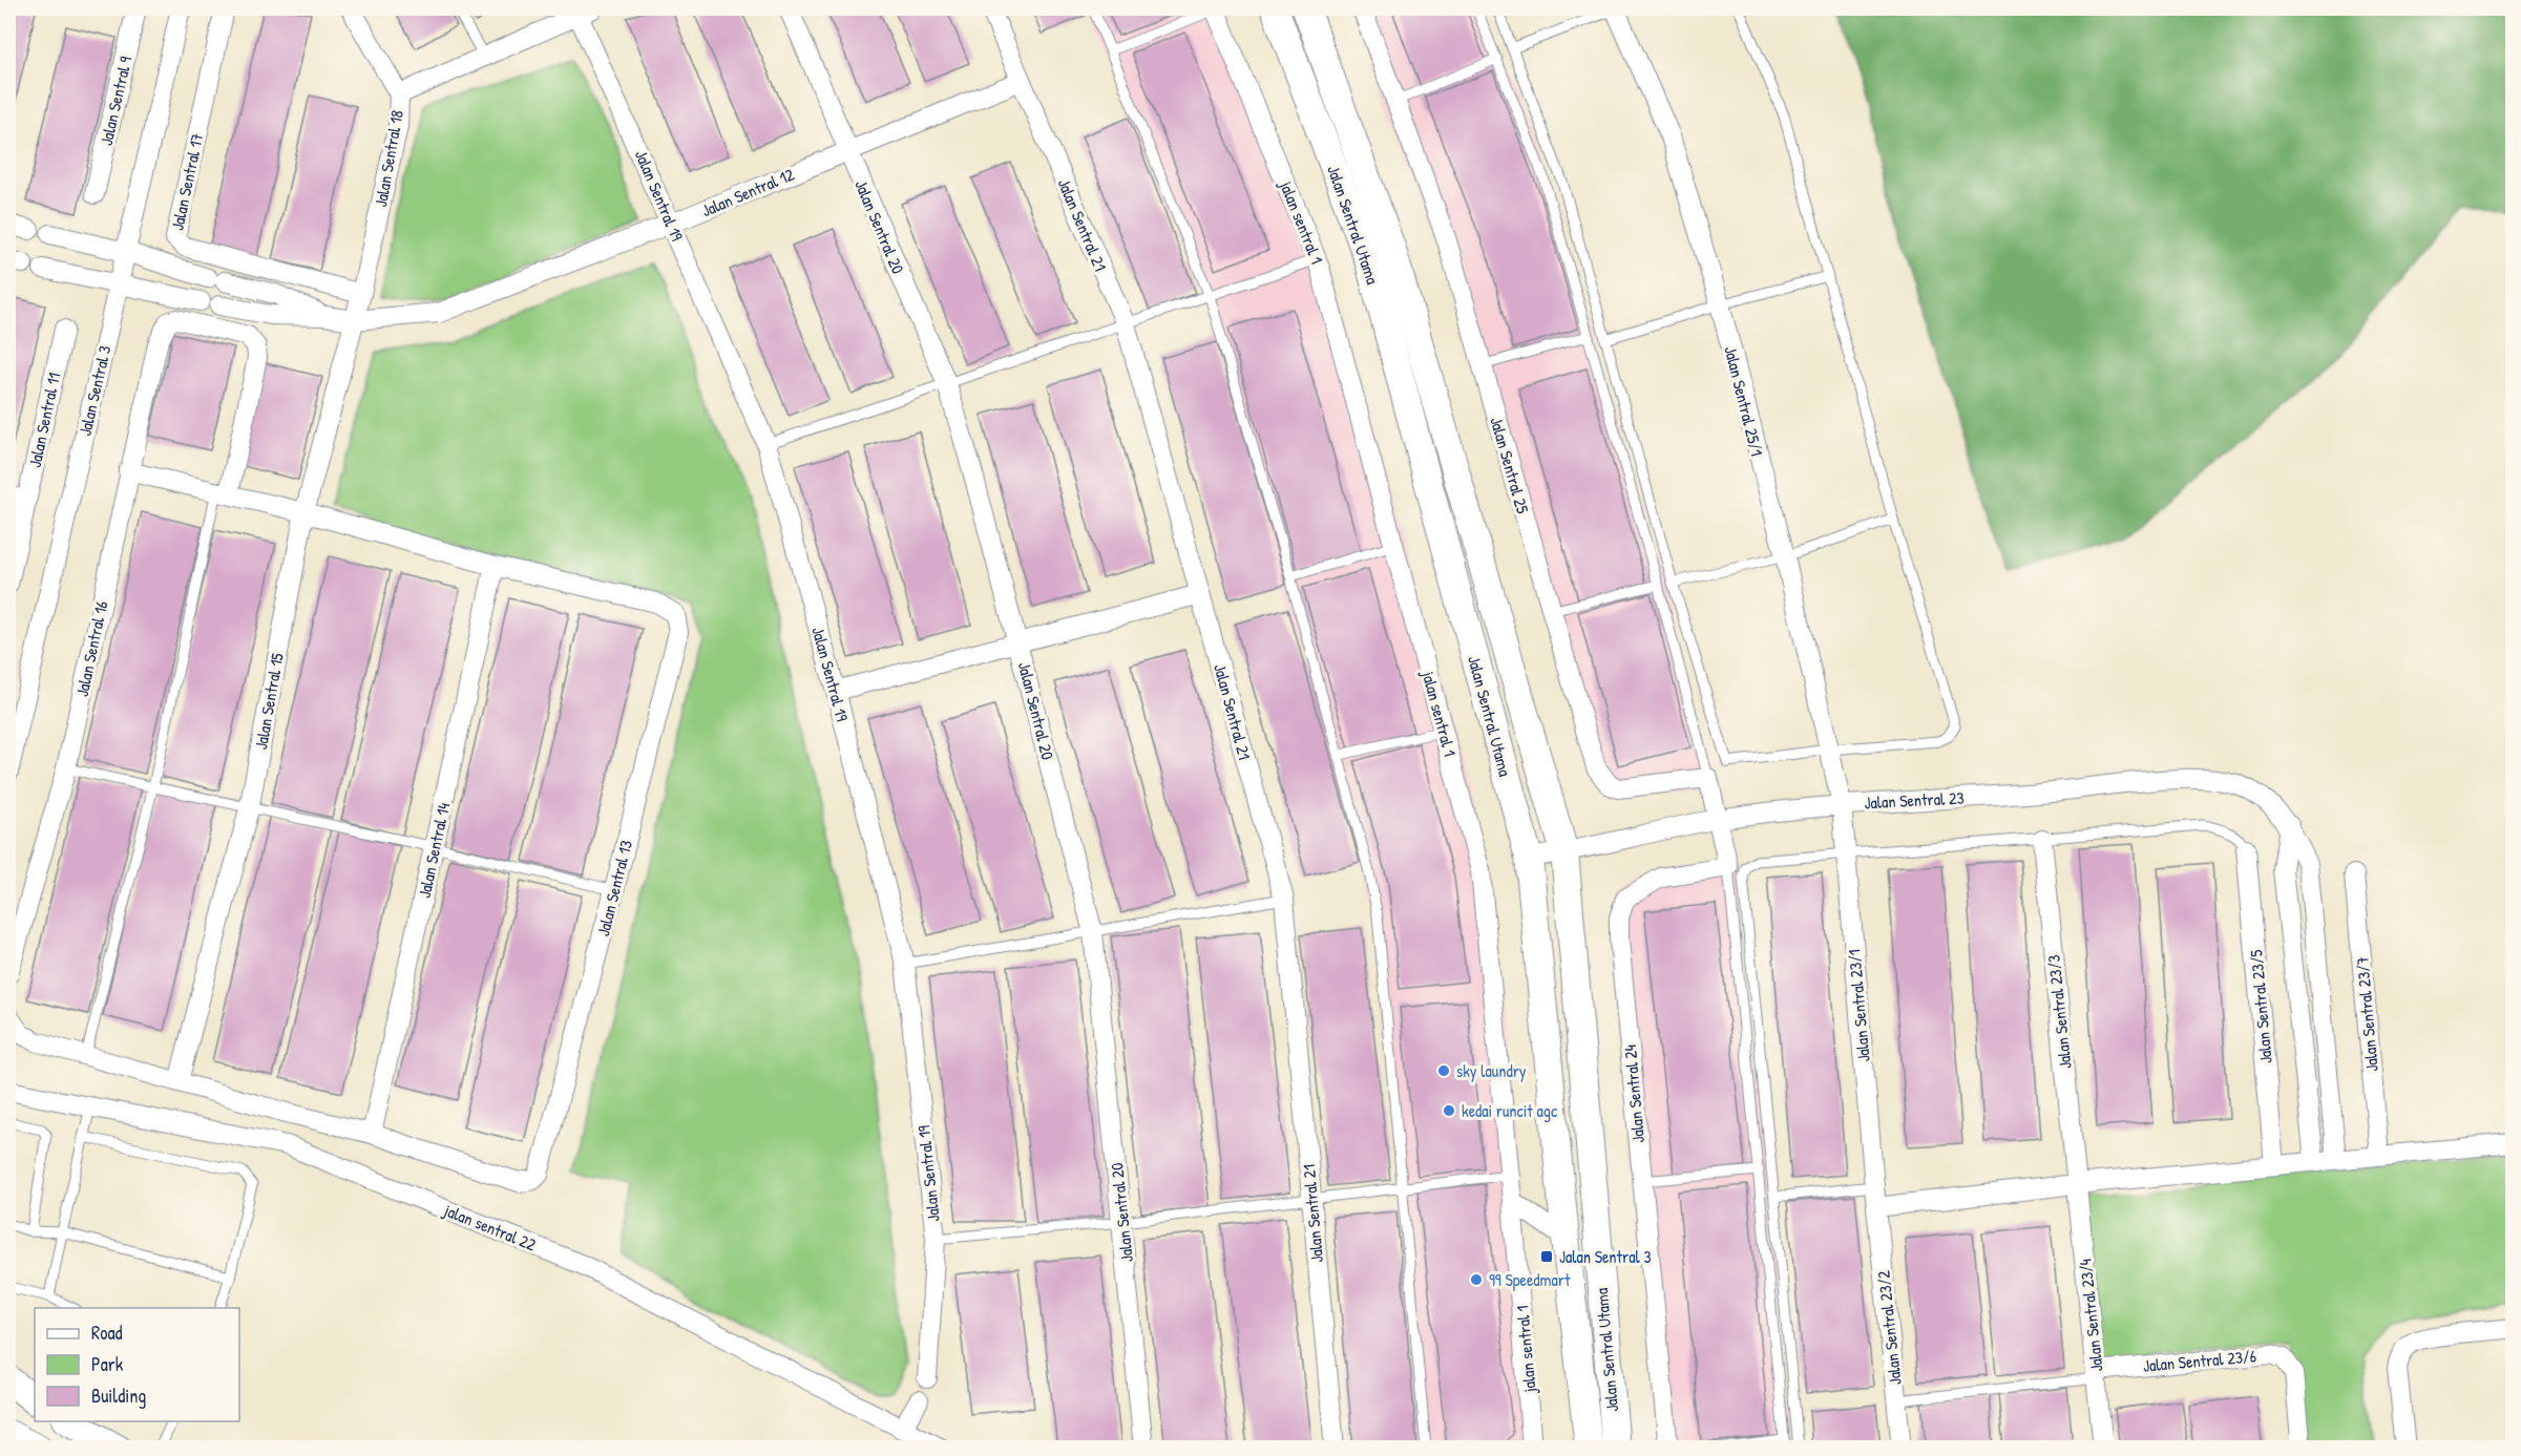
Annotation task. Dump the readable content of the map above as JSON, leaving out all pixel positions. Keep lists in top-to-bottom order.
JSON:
{
  "streets": {
    "street": [
      "Jalan Sentral 9",
      "Jalan Sentral 18",
      "Jalan Sentral 17",
      "Jalan Sentral 12",
      "Jalan Sentral 19",
      "jalan sentral 1",
      "Jalan Sentral 21",
      "Jalan Sentral Utama",
      "Jalan Sentral 20",
      "Jalan Sentral 3",
      "Jalan Sentral 25/1",
      "Jalan Sentral 11",
      "Jalan Sentral 25",
      "Jalan Sentral 16",
      "Jalan Sentral 15",
      "Jalan Sentral 23",
      "Jalan Sentral 14",
      "Jalan Sentral 13",
      "Jalan Sentral 23/1",
      "Jalan Sentral 23/5",
      "Jalan Sentral 23/3",
      "Jalan Sentral 23/7",
      "Jalan Sentral 24",
      "jalan sentral 22",
      "Jalan Sentral 23/4",
      "Jalan Sentral 23/2",
      "Jalan Sentral 23/6"
    ]
  },
  "crossings": [
    ["Jalan Sentral 18", "Jalan Sentral 17"],
    ["Jalan Sentral 18", "Jalan Sentral 12"],
    ["Jalan Sentral 18", "Jalan Sentral 15"],
    ["Jalan Sentral 12", "Jalan Sentral 19"],
    ["Jalan Sentral 12", "Jalan Sentral 21"],
    ["Jalan Sentral 12", "Jalan Sentral 20"],
    ["Jalan Sentral 12", "Jalan Sentral 3"],
    ["Jalan Sentral 12", "Jalan Sentral 15"],
    ["Jalan Sentral Utama", "Jalan Sentral 23"],
    ["Jalan Sentral 25/1", "Jalan Sentral 23"],
    ["Jalan Sentral 25/1", "Jalan Sentral 23/1"],
    ["Jalan Sentral 23", "Jalan Sentral 23/1"],
    ["Jalan Sentral 14", "Jalan Sentral 13"],
    ["Jalan Sentral 23/1", "Jalan Sentral 23/2"],
    ["Jalan Sentral 23/3", "Jalan Sentral 23/4"],
    ["Jalan Sentral 23/4", "Jalan Sentral 23/6"]
  ],
  "places": {
    "other": ["sky laundry", "kedai runcit agc", "99 Speedmart"],
    "transit": ["Jalan Sentral 3"]
  },
  "legend": ["Road", "Park", "Building"]
}
